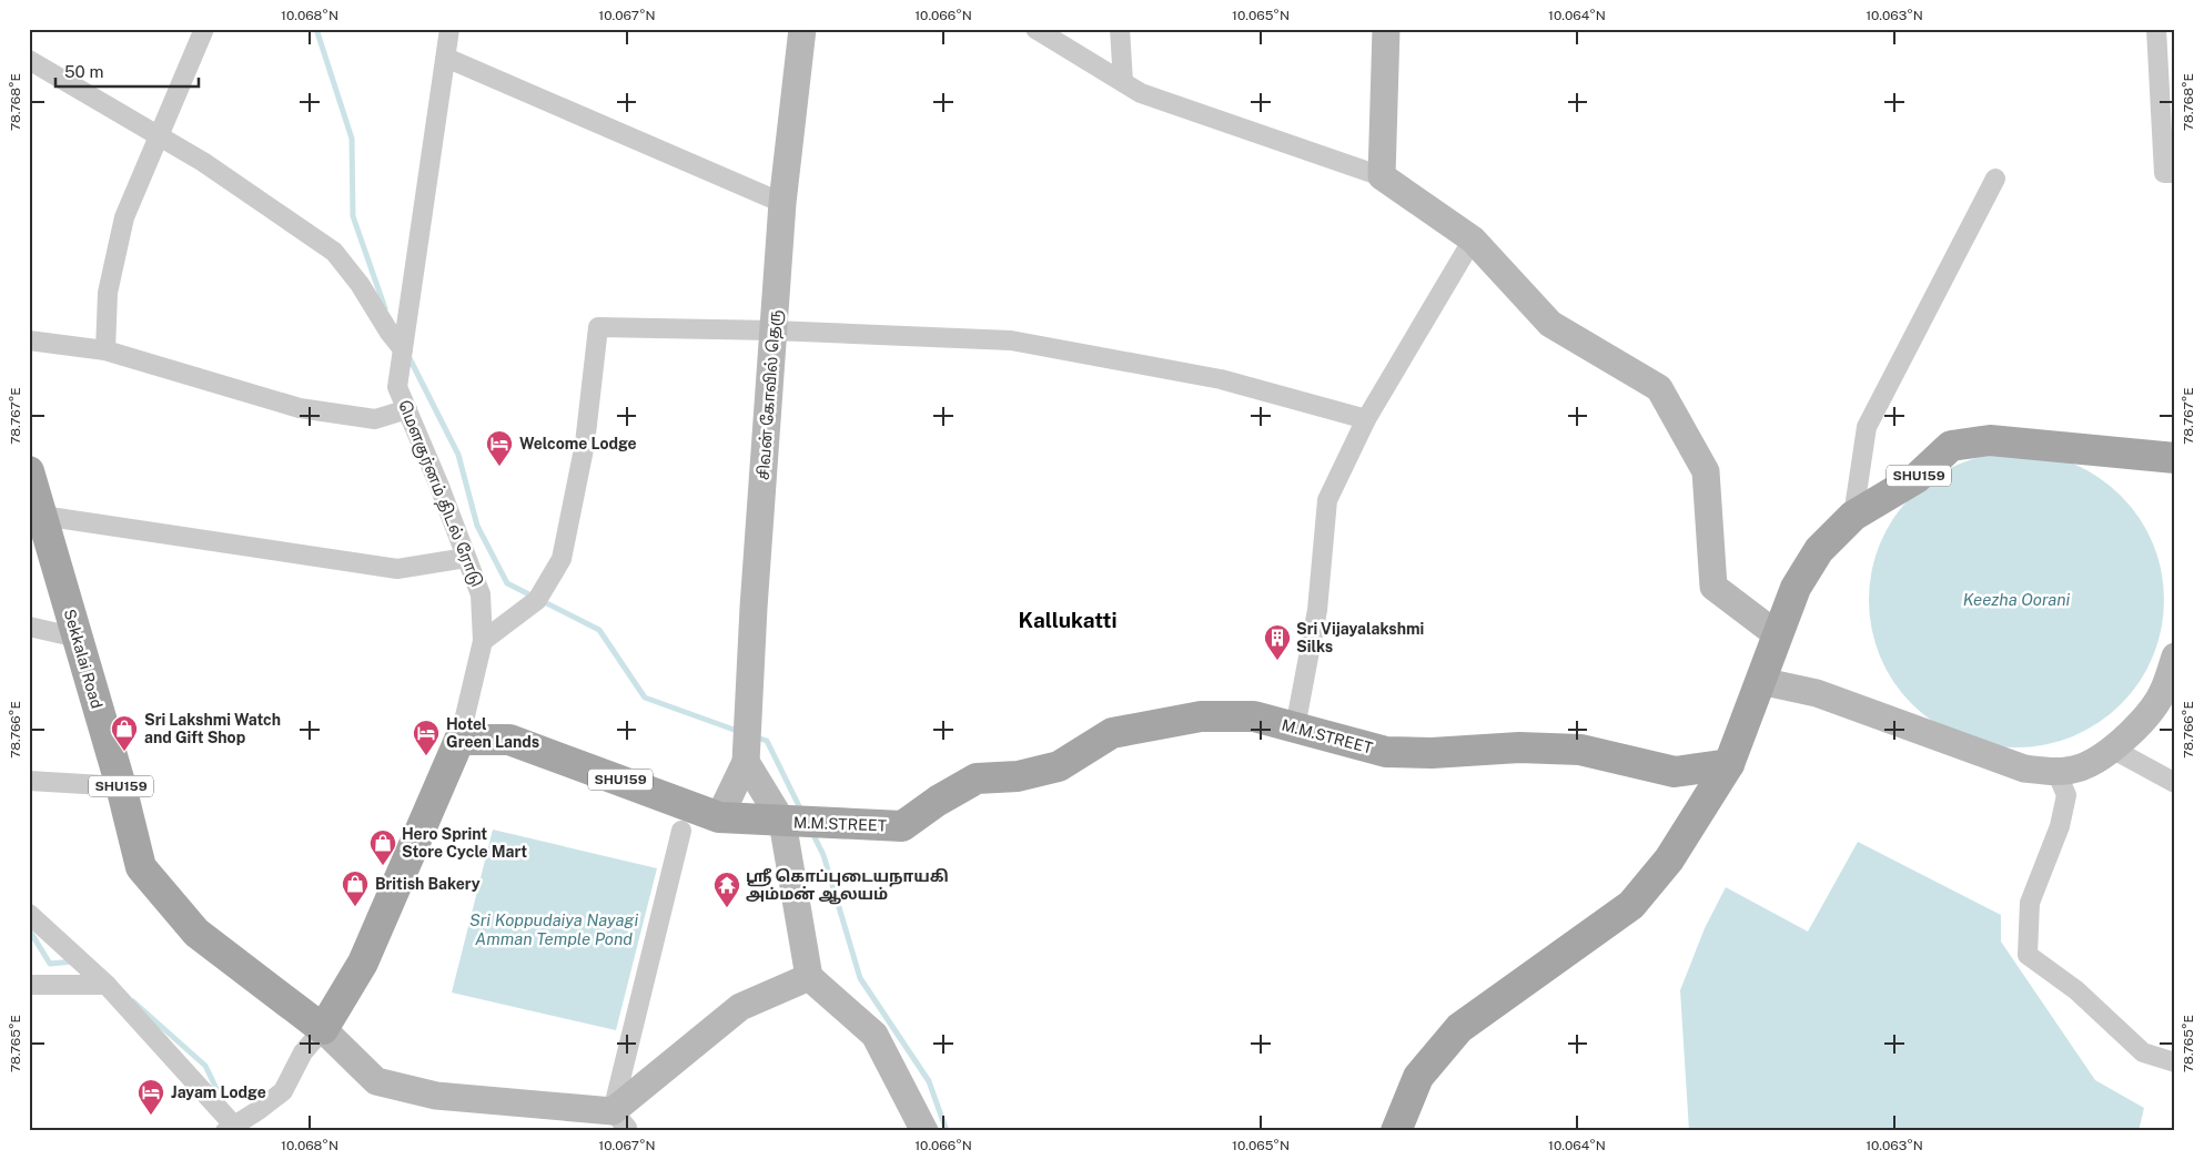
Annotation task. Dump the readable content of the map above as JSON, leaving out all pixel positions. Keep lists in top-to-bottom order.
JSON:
{
  "streets": {
    "main road": [
      "SHU159",
      "மௌகுர்னம் திடல் ரோடு",
      "Sekkalai Road",
      "M.M.STREET"
    ],
    "street": ["சிவன் கோவில் தெரு"]
  },
  "crossings": [
    ["SHU159", "மௌகுர்னம் திடல் ரோடு"],
    ["SHU159", "M.M.STREET"],
    ["மௌகுர்னம் திடல் ரோடு", "Sekkalai Road"]
  ],
  "districts": ["Kallukatti"],
  "water": ["Keezha Oorani", "Sri Koppudaiya Nayagi Amman Temple Pond"],
  "places": {
    "hotel": ["Welcome Lodge", "Hotel Green Lands", "Jayam Lodge"],
    "building": ["Sri Vijayalakshmi Silks"],
    "shop": ["Sri Lakshmi Watch and Gift Shop", "Hero Sprint Store Cycle Mart", "British Bakery"],
    "temple": ["ஸ்ரீ கொப்புடையநாயகி அம்மன் ஆலயம்"]
  },
  "scale_bar": "50 m",
  "coordinates": [
    "10.068°N",
    "10.067°N",
    "10.066°N",
    "10.065°N",
    "10.064°N",
    "10.063°N",
    "78.768°E",
    "78.767°E",
    "78.766°E",
    "78.765°E"
  ]
}
